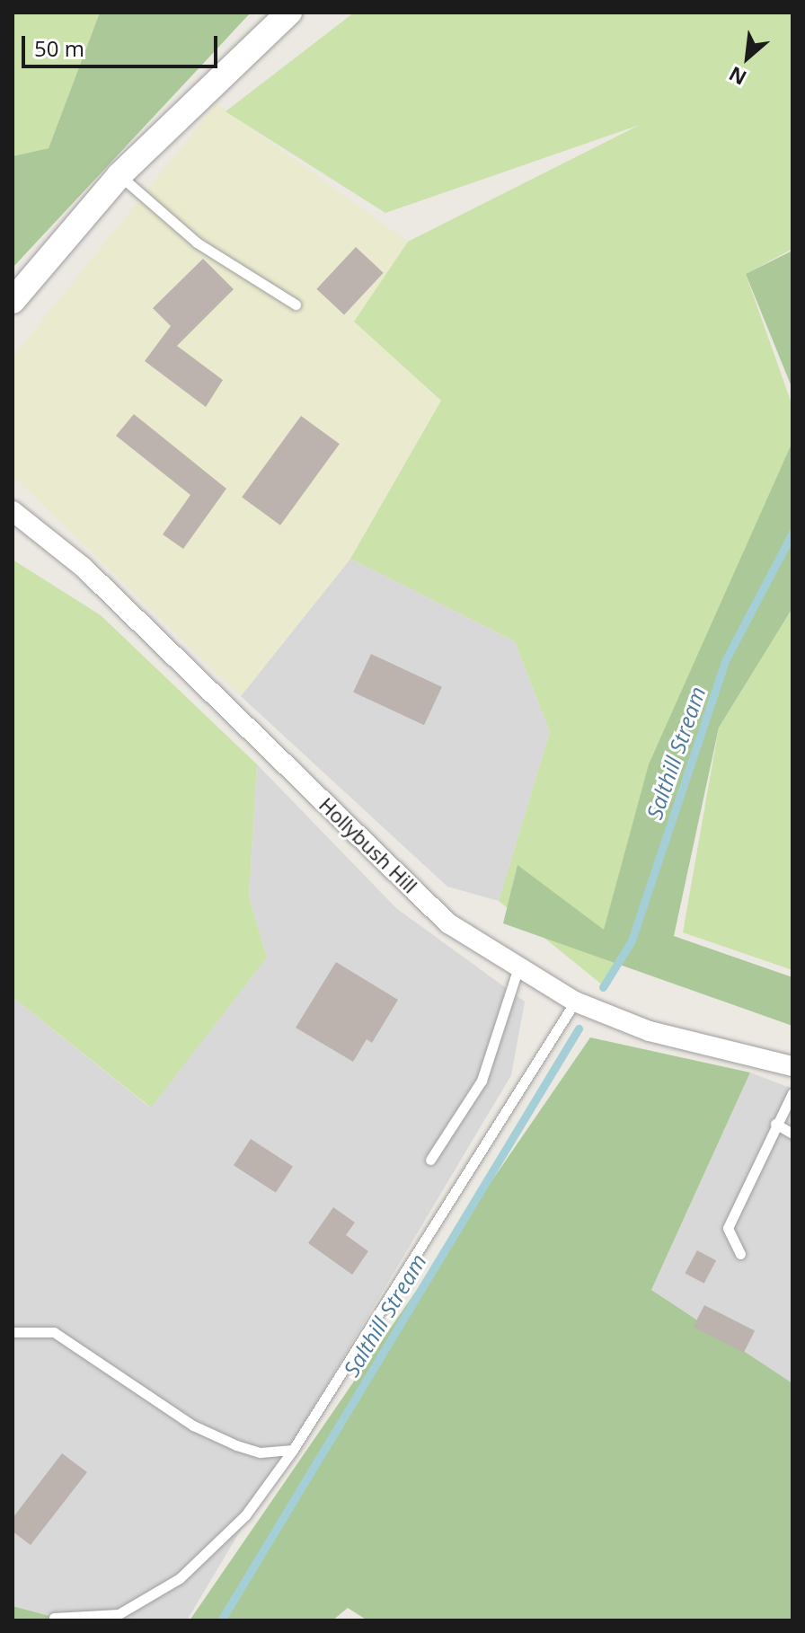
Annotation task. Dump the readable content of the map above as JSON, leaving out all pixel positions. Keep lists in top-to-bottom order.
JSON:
{
  "streets": {
    "street": ["Hollybush Hill"]
  },
  "water": ["Salthill Stream"],
  "scale_bar": "50 m",
  "north": "bottom left"
}
